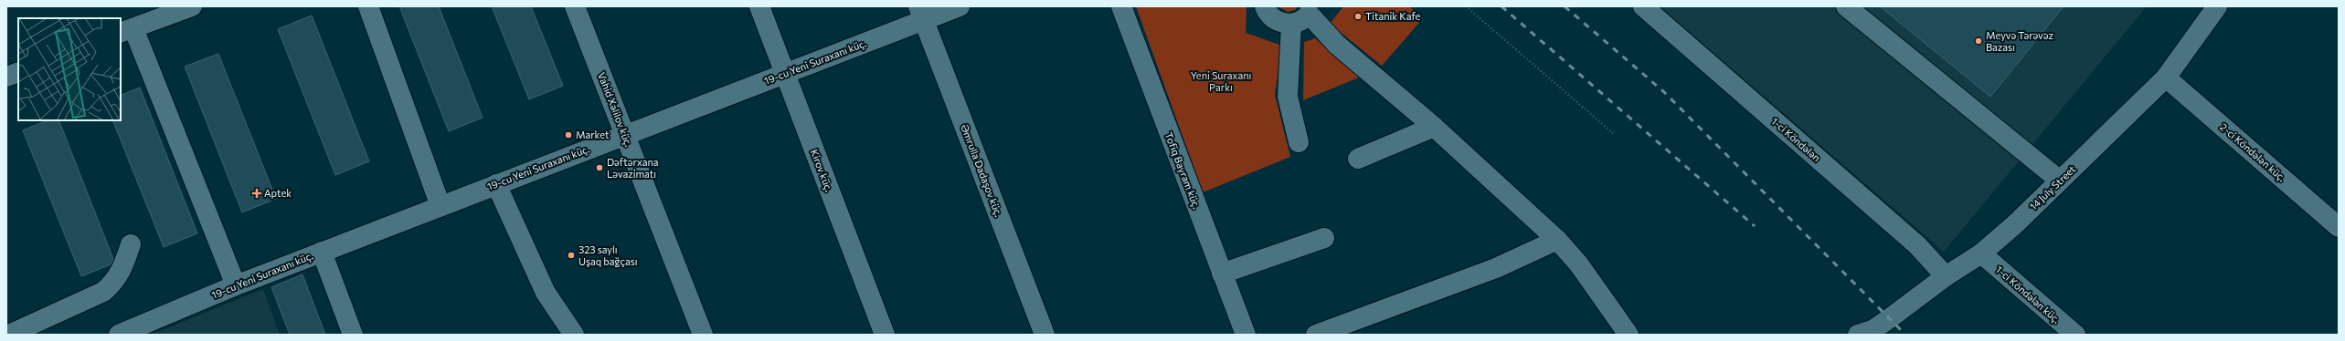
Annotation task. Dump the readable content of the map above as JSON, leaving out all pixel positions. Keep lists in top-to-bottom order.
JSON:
{
  "streets": {
    "street": [
      "19-cu Yeni Suraxanı küç.",
      "Vahid Xəlilov küç.",
      "1-ci Köndələn",
      "2-ci Köndələn küç.",
      "Kirov küç.",
      "Əmrulla Dadaşov küç.",
      "Tofiq Bayram küç.",
      "14 July Street",
      "1-ci Köndələn küç."
    ]
  },
  "crossings": [
    ["19-cu Yeni Suraxanı küç.", "Vahid Xəlilov küç."],
    ["19-cu Yeni Suraxanı küç.", "Kirov küç."],
    ["19-cu Yeni Suraxanı küç.", "Əmrulla Dadaşov küç."],
    ["1-ci Köndələn", "14 July Street"],
    ["2-ci Köndələn küç.", "14 July Street"],
    ["14 July Street", "1-ci Köndələn küç."]
  ],
  "parks": ["Yeni Suraxanı Parkı"],
  "places": {
    "other": [
      "Titanik Kafe",
      "Meyvə Tərəvəz Bazası",
      "Market",
      "Dəftərxana Ləvazimatı",
      "323 saylı Uşaq bağçası"
    ],
    "health": ["Aptek"]
  }
}
